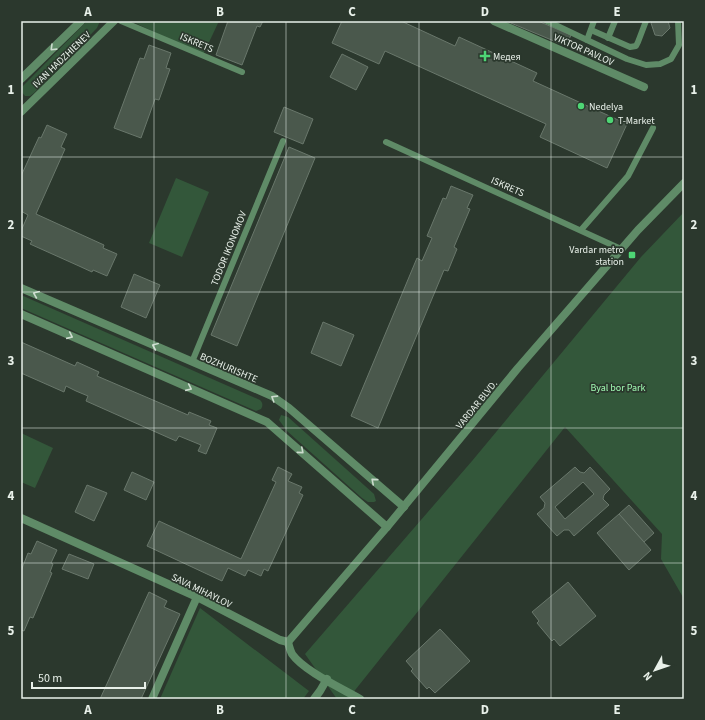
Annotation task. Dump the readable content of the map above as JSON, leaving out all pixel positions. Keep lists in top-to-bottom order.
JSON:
{
  "streets": {
    "street": [
      "VIKTOR PAVLOV",
      "IVAN HADZHIENEV",
      "BOZHURISHTE",
      "VARDAR BLVD.",
      "SAVA MIHAYLOV"
    ],
    "lane": ["ISKRETS", "TODOR IKONOMOV"]
  },
  "crossings": [
    ["ISKRETS", "VARDAR BLVD."],
    ["TODOR IKONOMOV", "BOZHURISHTE"],
    ["BOZHURISHTE", "VARDAR BLVD."],
    ["VARDAR BLVD.", "SAVA MIHAYLOV"]
  ],
  "parks": ["Byal bor Park"],
  "places": {
    "health": ["Медея"],
    "other": ["Nedelya", "T-Market"],
    "transit": ["Vardar metro station"]
  },
  "scale_bar": "50 m",
  "north": "bottom left",
  "grid": {
    "columns": [
      "A",
      "B",
      "C",
      "D",
      "E"
    ],
    "rows": [
      "1",
      "2",
      "3",
      "4",
      "5"
    ]
  }
}
